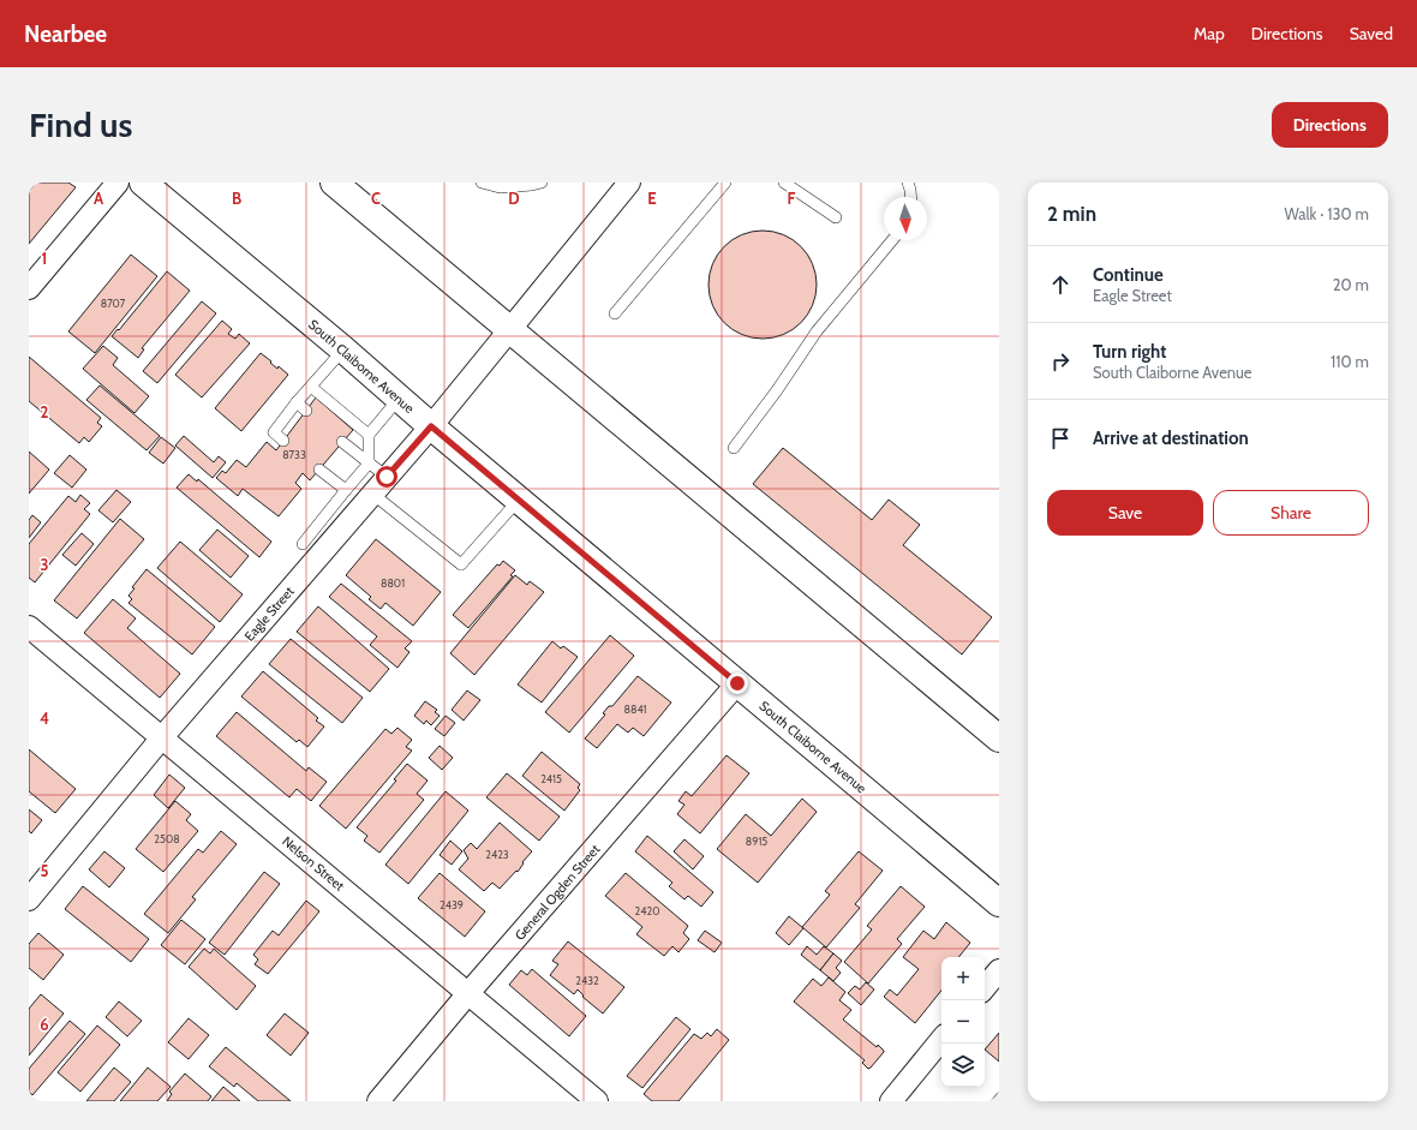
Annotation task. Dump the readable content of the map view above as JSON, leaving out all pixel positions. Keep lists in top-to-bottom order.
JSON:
{
  "streets": {
    "main road": ["South Claiborne Avenue"],
    "street": ["Eagle Street", "Nelson Street", "General Ogden Street"]
  },
  "crossings": [
    ["South Claiborne Avenue", "Eagle Street"],
    ["South Claiborne Avenue", "General Ogden Street"],
    ["Eagle Street", "Nelson Street"],
    ["Nelson Street", "General Ogden Street"]
  ],
  "house_numbers": [
    "8707",
    "8733",
    "8801",
    "8841",
    "2415",
    "2508",
    "8915",
    "2423",
    "2439",
    "2420",
    "2432"
  ],
  "north": "bottom",
  "page": {
    "header": "Nearbee",
    "nav": ["Map", "Directions", "Saved"],
    "buttons": [
      "Directions",
      ["Save", "Share"]
    ],
    "title": "Find us",
    "heading": ["2 min", "Walk · 130 m"],
    "list": [
      ["Continue", "Eagle Street", "20 m"],
      ["Turn right", "South Claiborne Avenue", "110 m"],
      "Arrive at destination"
    ],
    "map_buttons": ["+", "−"]
  },
  "grid": {
    "columns": [
      "A",
      "B",
      "C",
      "D",
      "E",
      "F"
    ],
    "rows": [
      "1",
      "2",
      "3",
      "4",
      "5",
      "6"
    ]
  }
}
